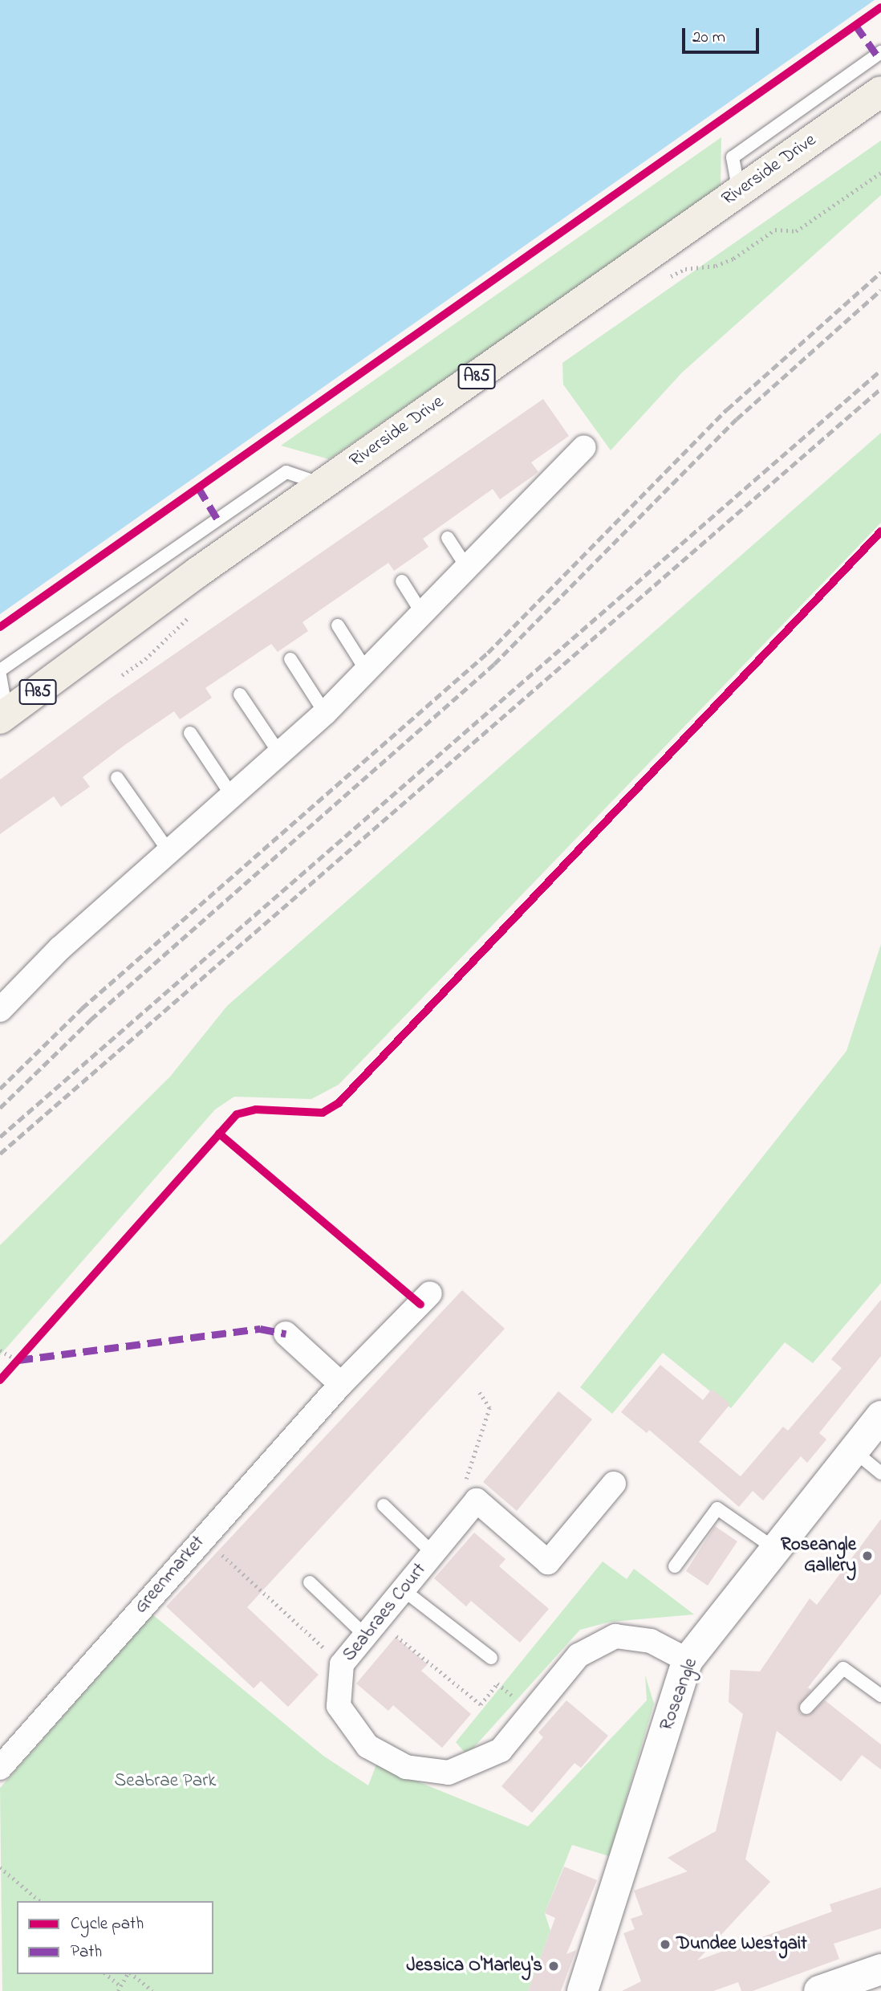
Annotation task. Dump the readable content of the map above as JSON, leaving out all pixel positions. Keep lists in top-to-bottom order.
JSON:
{
  "streets": {
    "main road": ["Riverside Drive", "A85"],
    "street": ["Greenmarket", "Seabraes Court", "Roseangle"]
  },
  "crossings": [
    ["Seabraes Court", "Roseangle"]
  ],
  "parks": ["Seabrae Park"],
  "places": ["Roseangle Gallery", "Dundee Westgait", "Jessica O'Marley's"],
  "legend": ["Cycle path", "Path"],
  "scale_bar": "20 m"
}
